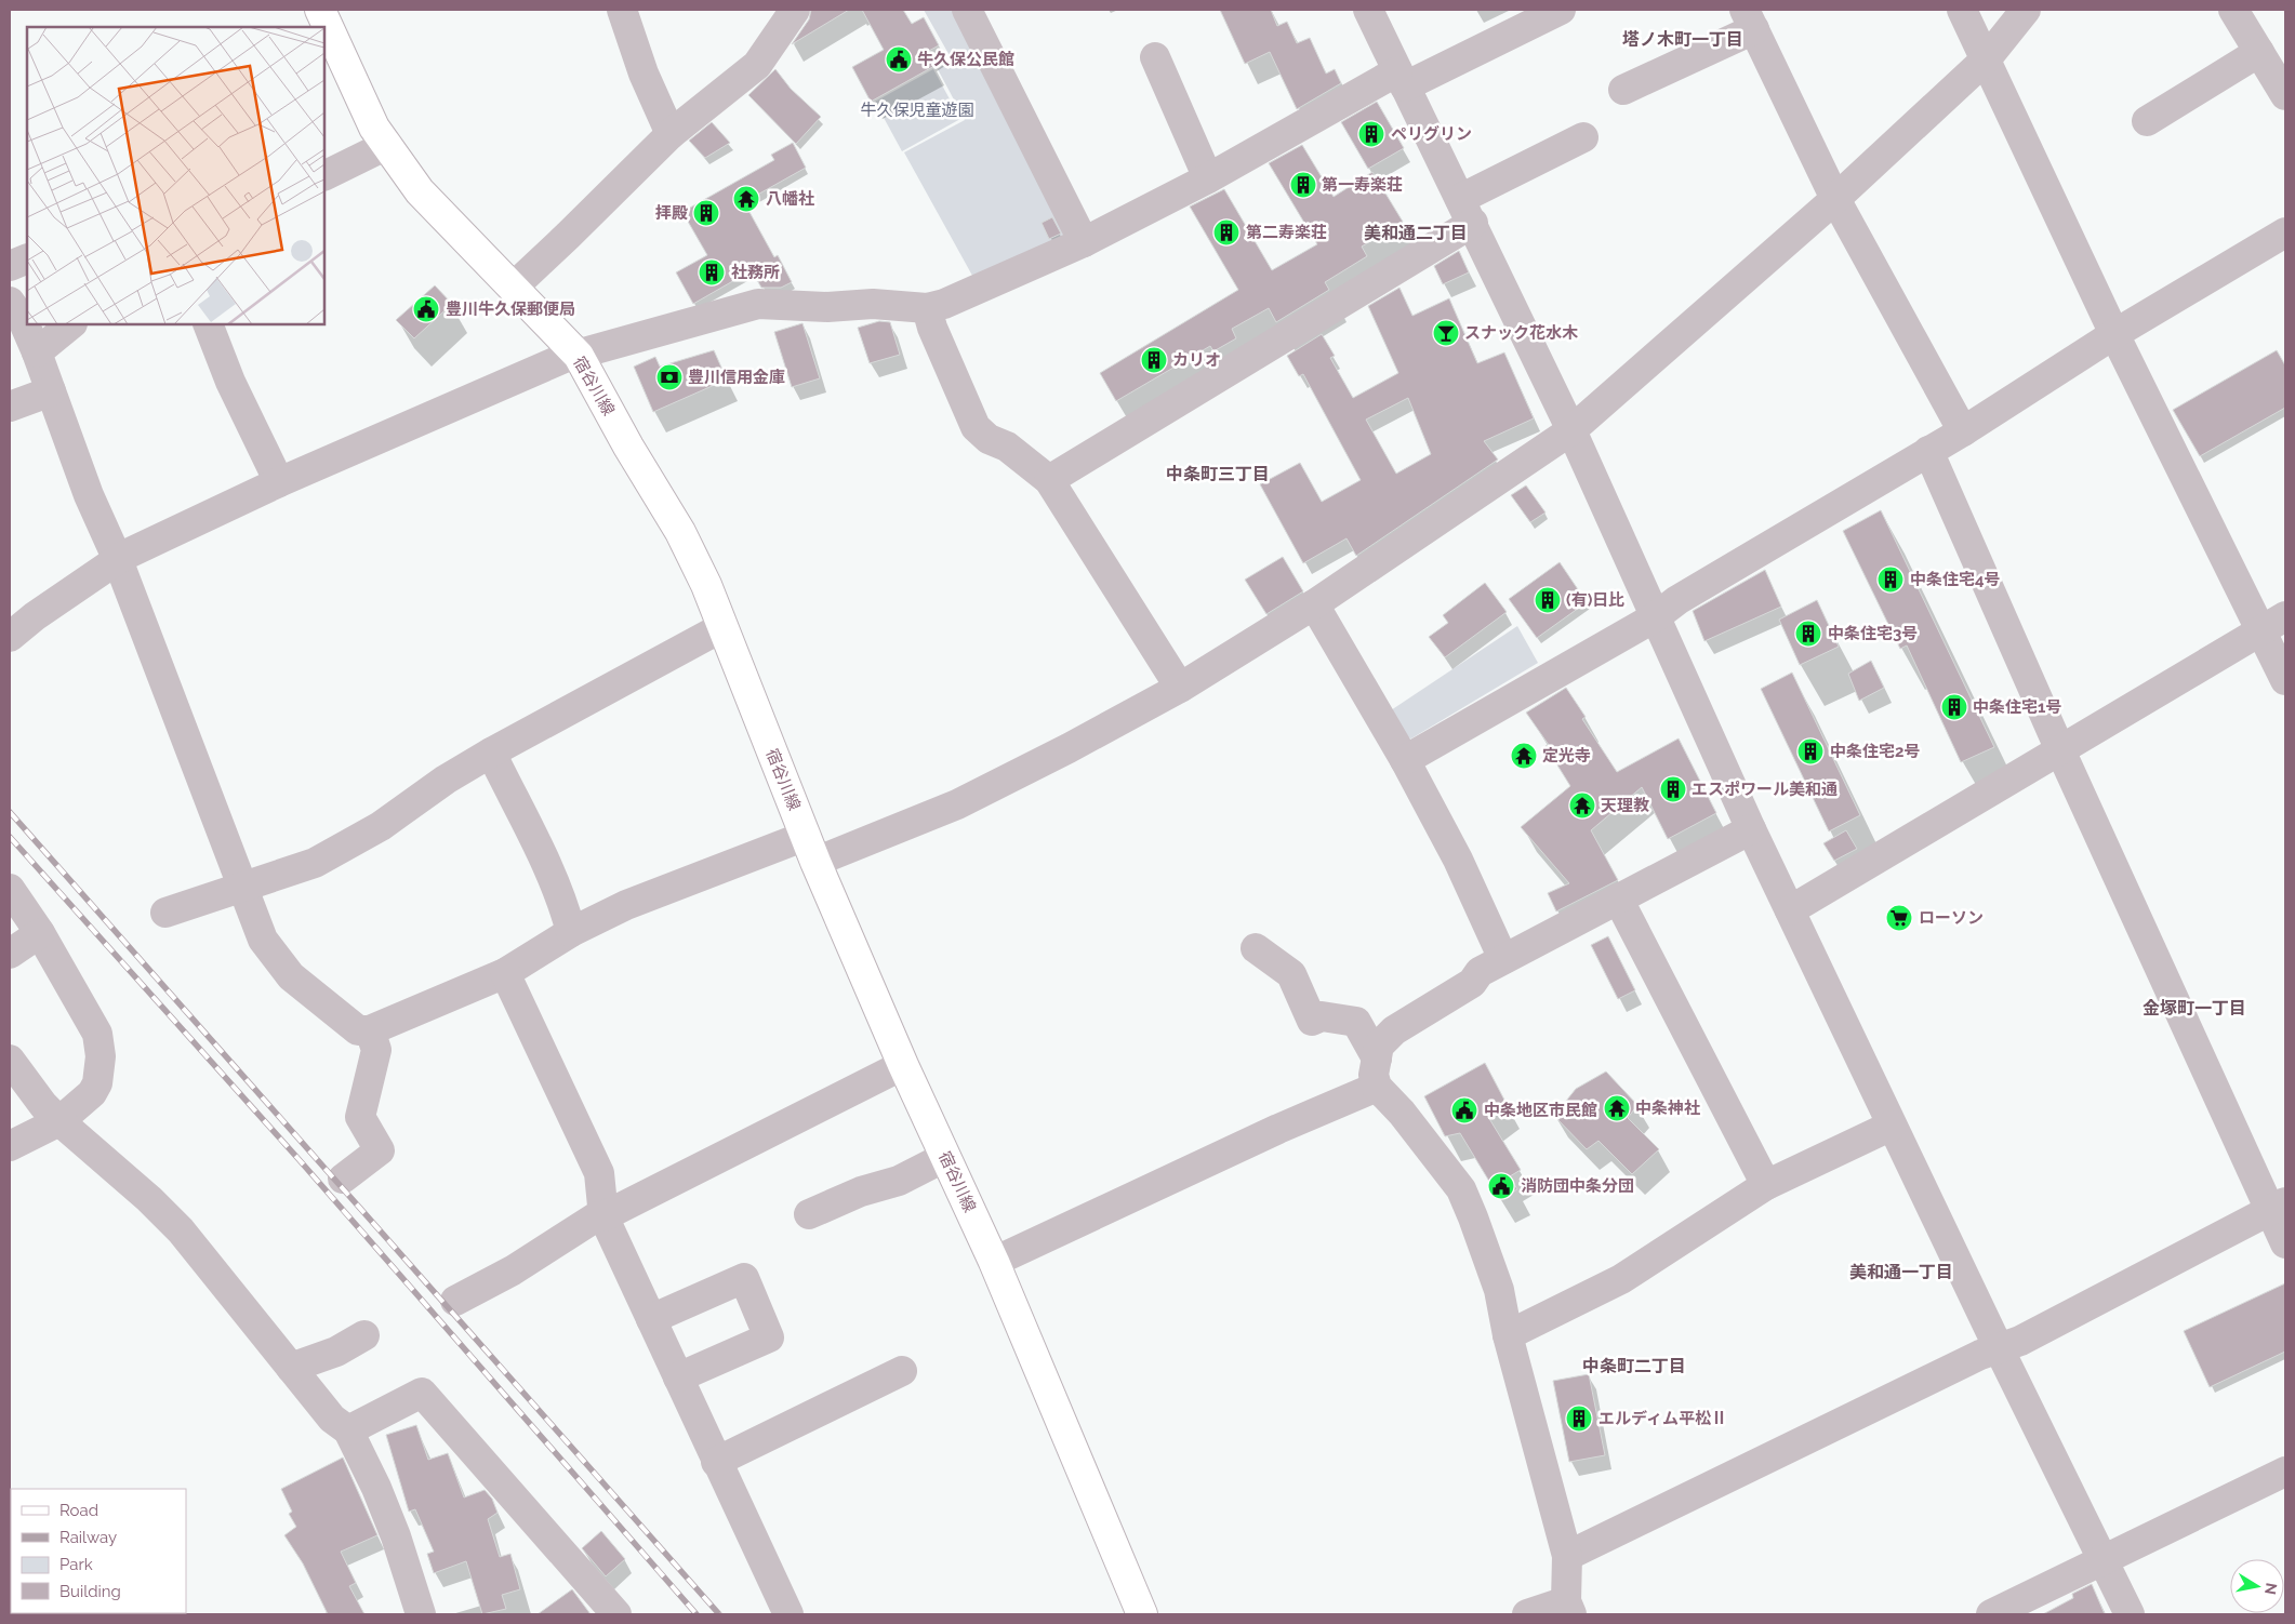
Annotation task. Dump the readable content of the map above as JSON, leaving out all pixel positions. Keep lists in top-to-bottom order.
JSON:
{
  "streets": {
    "main road": ["宿谷川線"]
  },
  "districts": [
    "塔ノ木町一丁目",
    "美和通二丁目",
    "中条町三丁目",
    "金塚町一丁目",
    "美和通一丁目",
    "中条町二丁目"
  ],
  "parks": ["牛久保児童遊園"],
  "places": {
    "public building": [
      "牛久保公民館",
      "豊川牛久保郵便局",
      "中条地区市民館",
      "消防団中条分団"
    ],
    "building": [
      "ペリグリン",
      "第一寿楽荘",
      "拝殿",
      "第二寿楽荘",
      "社務所",
      "カリオ",
      "中条住宅4号",
      "(有)日比",
      "中条住宅3号",
      "中条住宅1号",
      "中条住宅2号",
      "エスポワール美和通",
      "エルディム平松Ⅱ"
    ],
    "temple": [
      "八幡社",
      "定光寺",
      "天理教",
      "中条神社"
    ],
    "bar": ["スナック花水木"],
    "bank": ["豊川信用金庫"],
    "supermarket": ["ローソン"]
  },
  "legend": [
    "Road",
    "Railway",
    "Park",
    "Building"
  ],
  "north": "right"
}
